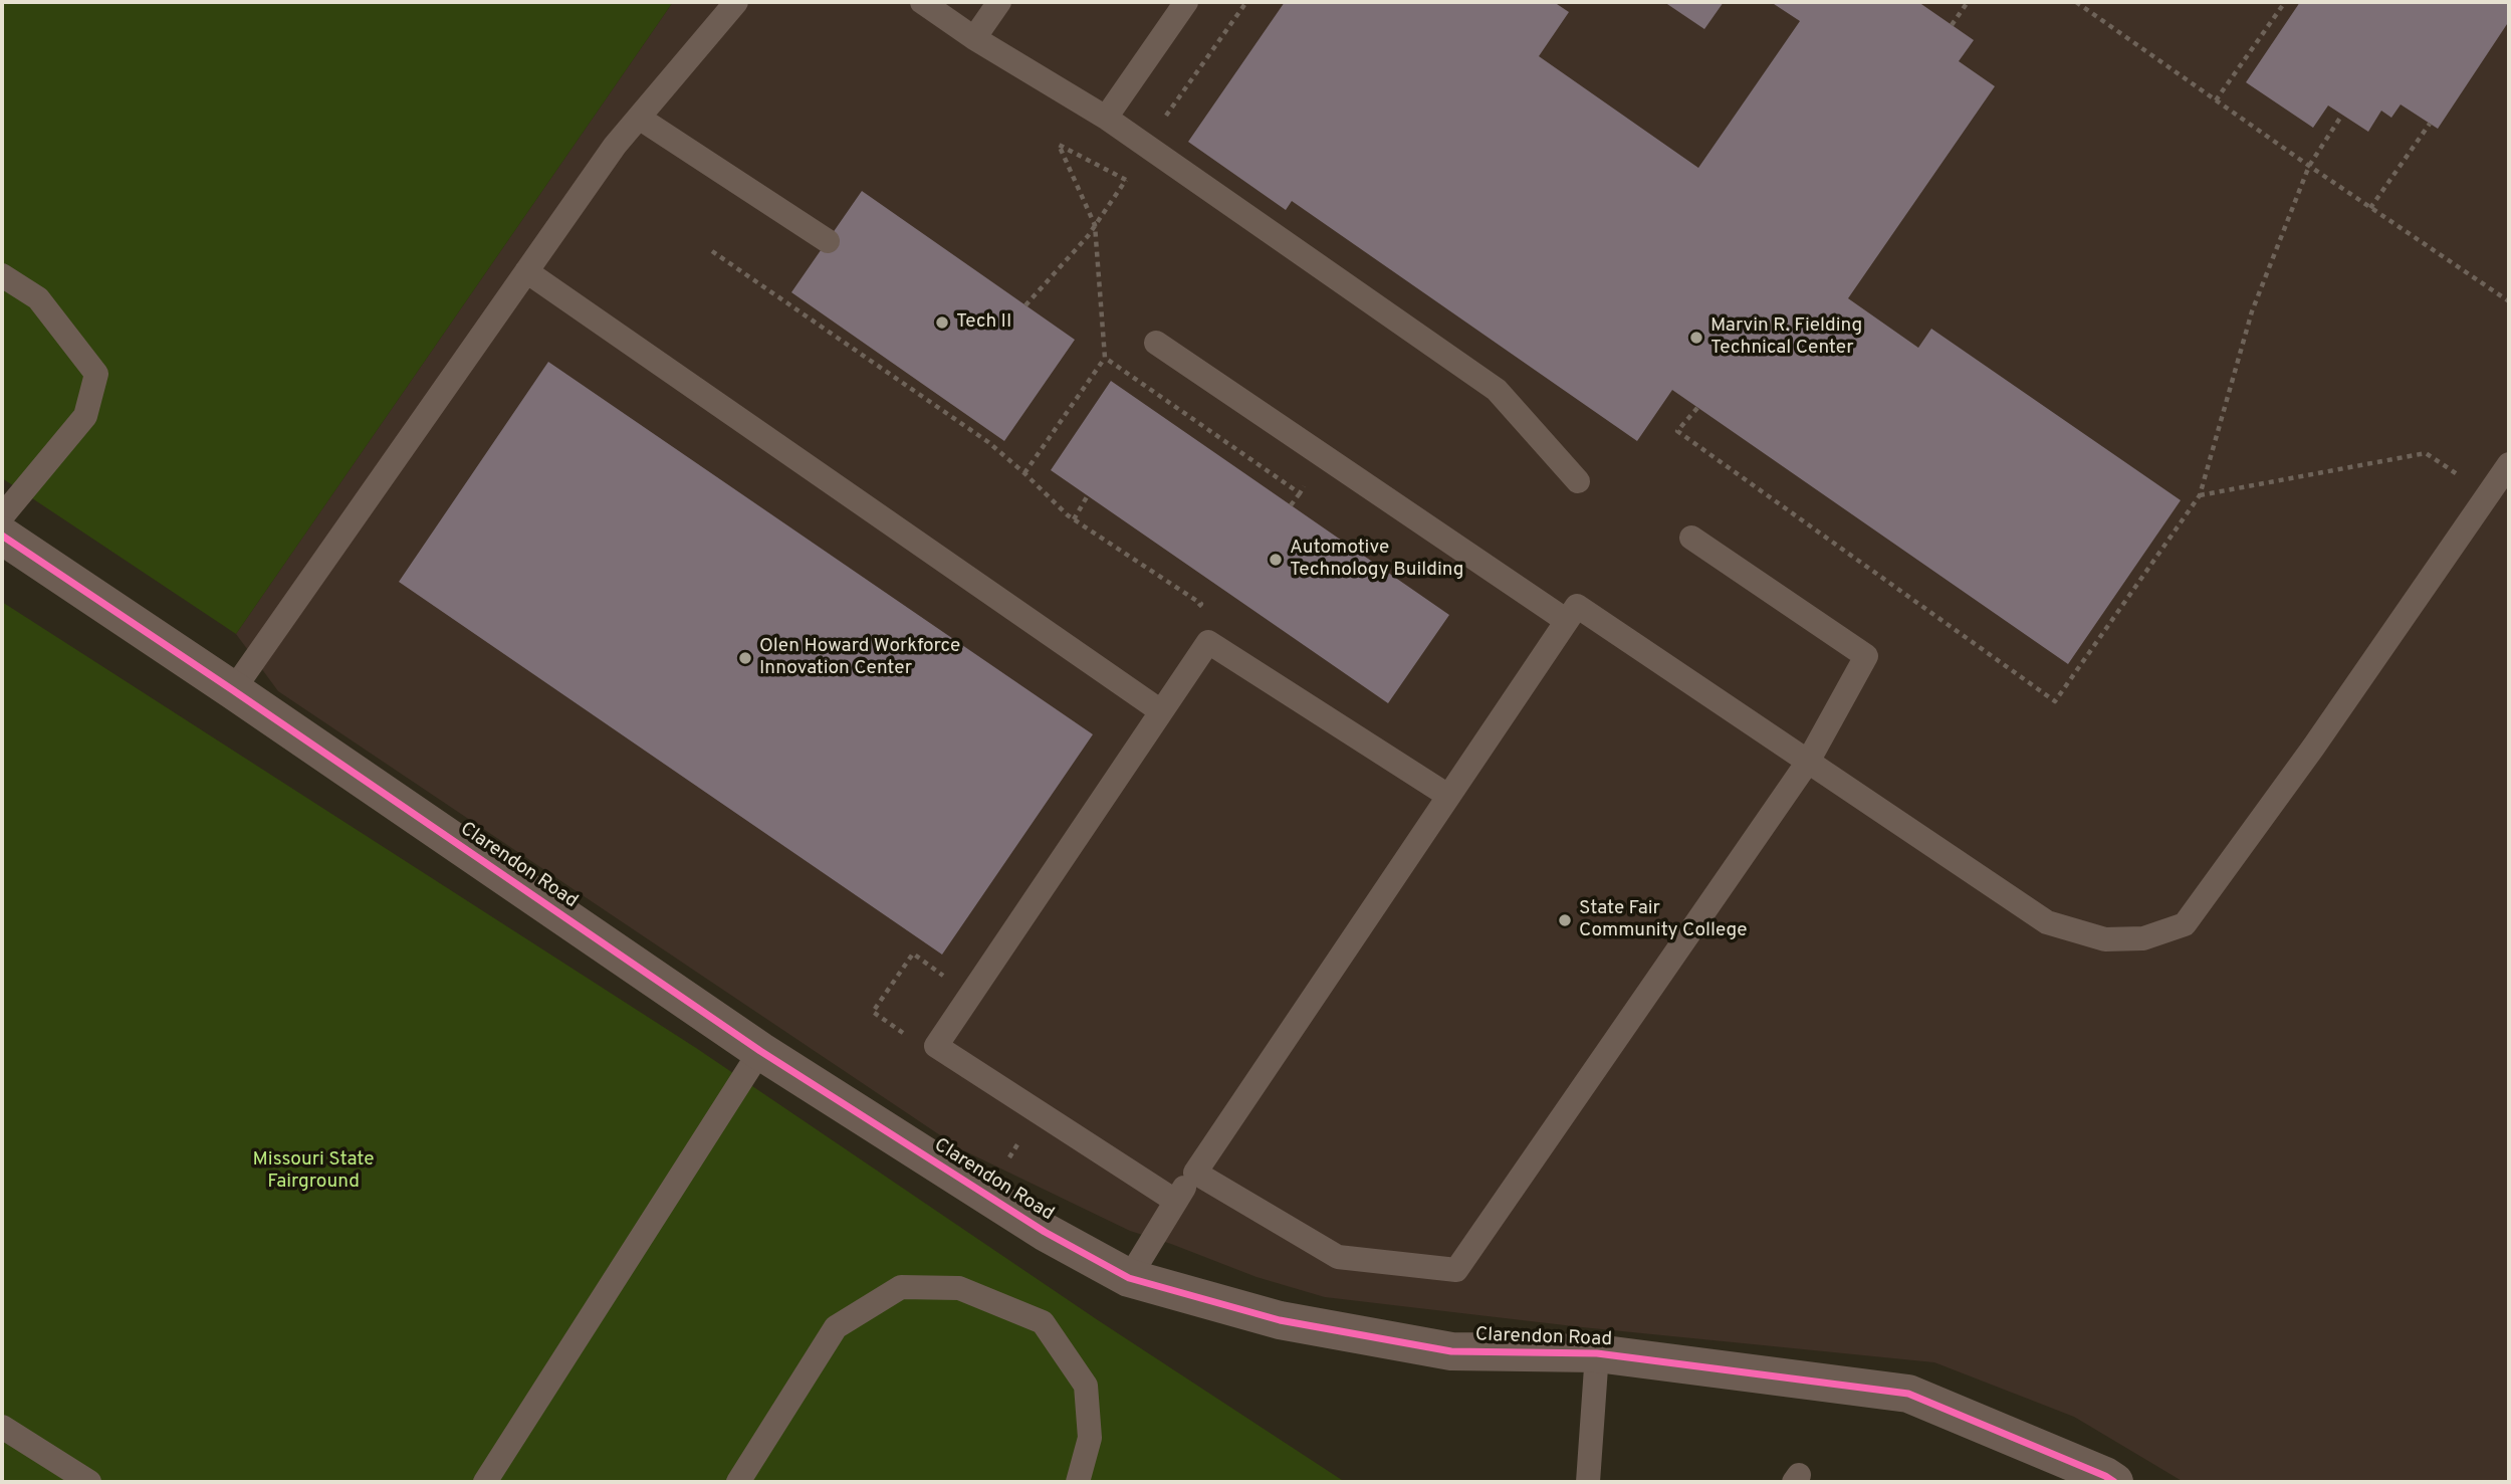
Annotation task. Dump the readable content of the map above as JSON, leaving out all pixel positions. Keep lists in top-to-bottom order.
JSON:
{
  "streets": {
    "street": ["Clarendon Road"]
  },
  "parks": ["Missouri State Fairground"],
  "places": [
    "Tech II",
    "Marvin R. Fielding Technical Center",
    "Automotive Technology Building",
    "Olen Howard Workforce Innovation Center",
    "State Fair Community College"
  ]
}
